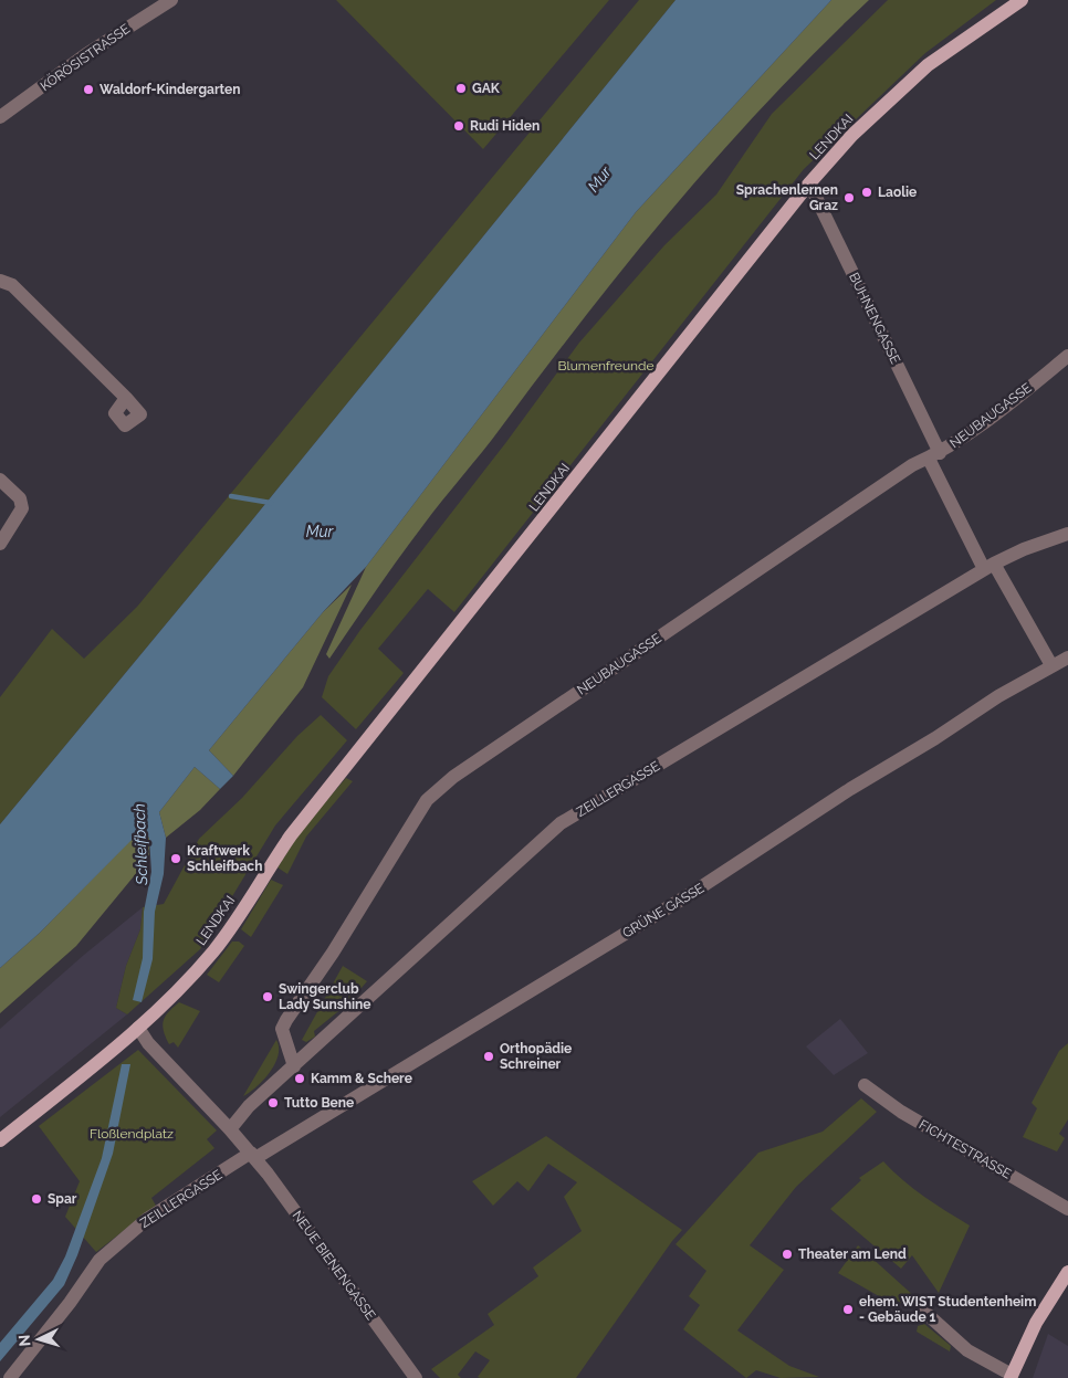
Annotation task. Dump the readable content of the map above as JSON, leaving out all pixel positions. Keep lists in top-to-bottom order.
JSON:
{
  "streets": {
    "main road": ["LENDKAI"],
    "street": [
      "KÖRÖSISTRASSE",
      "BUHNENGASSE",
      "NEUBAUGASSE",
      "ZEILLERGASSE",
      "GRÜNE GASSE",
      "FICHTESTRASSE",
      "NEUE BIENENGASSE"
    ]
  },
  "crossings": [
    ["LENDKAI", "BUHNENGASSE"],
    ["BUHNENGASSE", "NEUBAUGASSE"],
    ["BUHNENGASSE", "ZEILLERGASSE"],
    ["BUHNENGASSE", "GRÜNE GASSE"],
    ["NEUBAUGASSE", "ZEILLERGASSE"],
    ["ZEILLERGASSE", "GRÜNE GASSE"],
    ["ZEILLERGASSE", "NEUE BIENENGASSE"],
    ["GRÜNE GASSE", "NEUE BIENENGASSE"]
  ],
  "water": ["Mur", "Schleifbach"],
  "parks": ["Blumenfreunde", "Floßlendplatz"],
  "places": [
    "GAK",
    "Waldorf-Kindergarten",
    "Rudi Hiden",
    "Laolie",
    "Sprachenlernen Graz",
    "Kraftwerk Schleifbach",
    "Swingerclub Lady Sunshine",
    "Orthopädie Schreiner",
    "Kamm & Schere",
    "Tutto Bene",
    "Spar",
    "Theater am Lend",
    "ehem. WIST Studentenheim - Gebäude 1"
  ],
  "north": "left"
}
